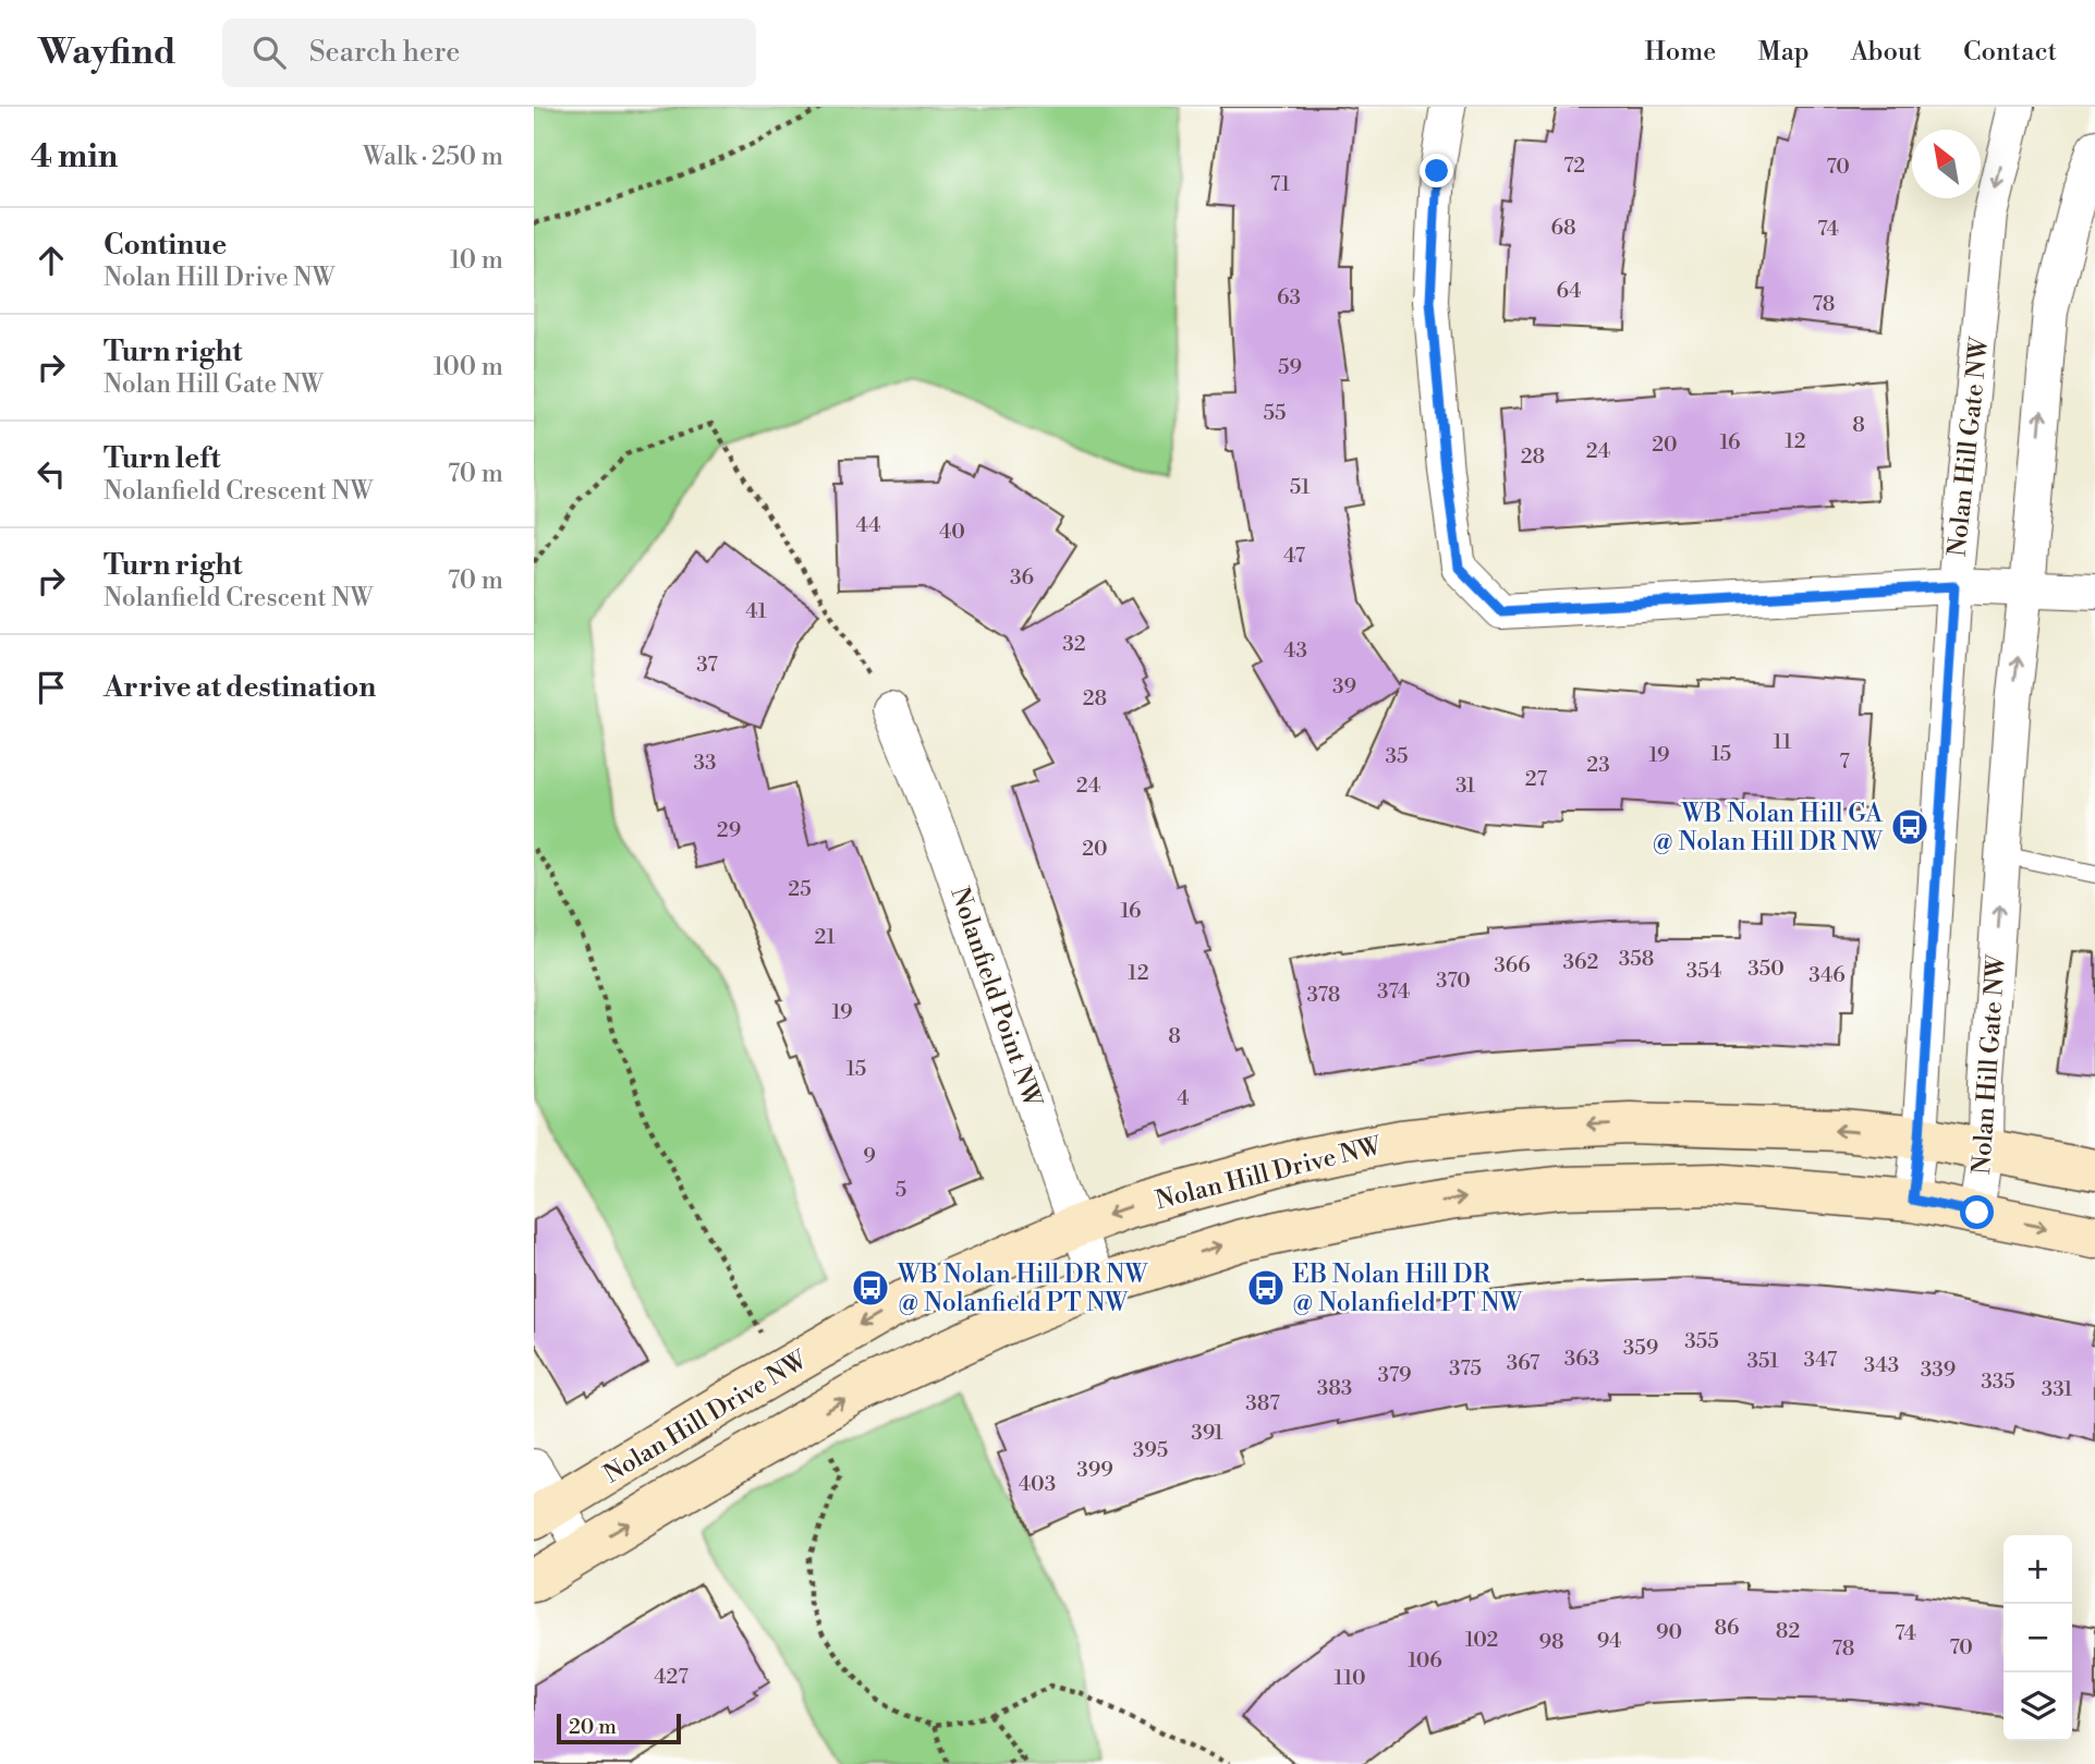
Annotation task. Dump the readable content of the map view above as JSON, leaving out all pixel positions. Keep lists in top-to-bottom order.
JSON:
{
  "streets": {
    "street": ["Nolan Hill Gate NW", "Nolanfield Point NW", "Nolan Hill Drive NW"]
  },
  "crossings": [
    ["Nolan Hill Gate NW", "Nolan Hill Drive NW"],
    ["Nolanfield Point NW", "Nolan Hill Drive NW"]
  ],
  "places": {
    "bus stop": ["WB Nolan Hill GA @ Nolan Hill DR NW", "WB Nolan Hill DR NW @ Nolanfield PT NW", "EB Nolan Hill DR @ Nolanfield PT NW"]
  },
  "house_numbers": [
    "72",
    "70",
    "71",
    "68",
    "74",
    "64",
    "63",
    "78",
    "59",
    "55",
    "8",
    "12",
    "16",
    "20",
    "24",
    "28",
    "51",
    "44",
    "40",
    "47",
    "36",
    "41",
    "32",
    "43",
    "37",
    "39",
    "28",
    "11",
    "15",
    "19",
    "35",
    "7",
    "33",
    "23",
    "27",
    "24",
    "31",
    "29",
    "20",
    "25",
    "16",
    "21",
    "358",
    "362",
    "366",
    "350",
    "354",
    "12",
    "346",
    "370",
    "374",
    "378",
    "19",
    "8",
    "15",
    "4",
    "9",
    "5",
    "355",
    "359",
    "363",
    "347",
    "351",
    "367",
    "343",
    "375",
    "339",
    "379",
    "335",
    "383",
    "331",
    "387",
    "391",
    "395",
    "399",
    "403",
    "86",
    "82",
    "90",
    "74",
    "102",
    "94",
    "98",
    "70",
    "78",
    "106",
    "427",
    "110"
  ],
  "scale_bar": "20 m",
  "north": "top left",
  "page": {
    "header": "Wayfind",
    "search": "Search here",
    "nav": [
      "Home",
      "Map",
      "About",
      "Contact"
    ],
    "heading": ["4 min", "Walk · 250 m"],
    "list": [
      ["Continue", "Nolan Hill Drive NW", "10 m"],
      ["Turn right", "Nolan Hill Gate NW", "100 m"],
      ["Turn left", "Nolanfield Crescent NW", "70 m"],
      ["Turn right", "Nolanfield Crescent NW", "70 m"],
      "Arrive at destination"
    ],
    "map_buttons": ["+", "−"],
    "scale": "20 m"
  }
}
